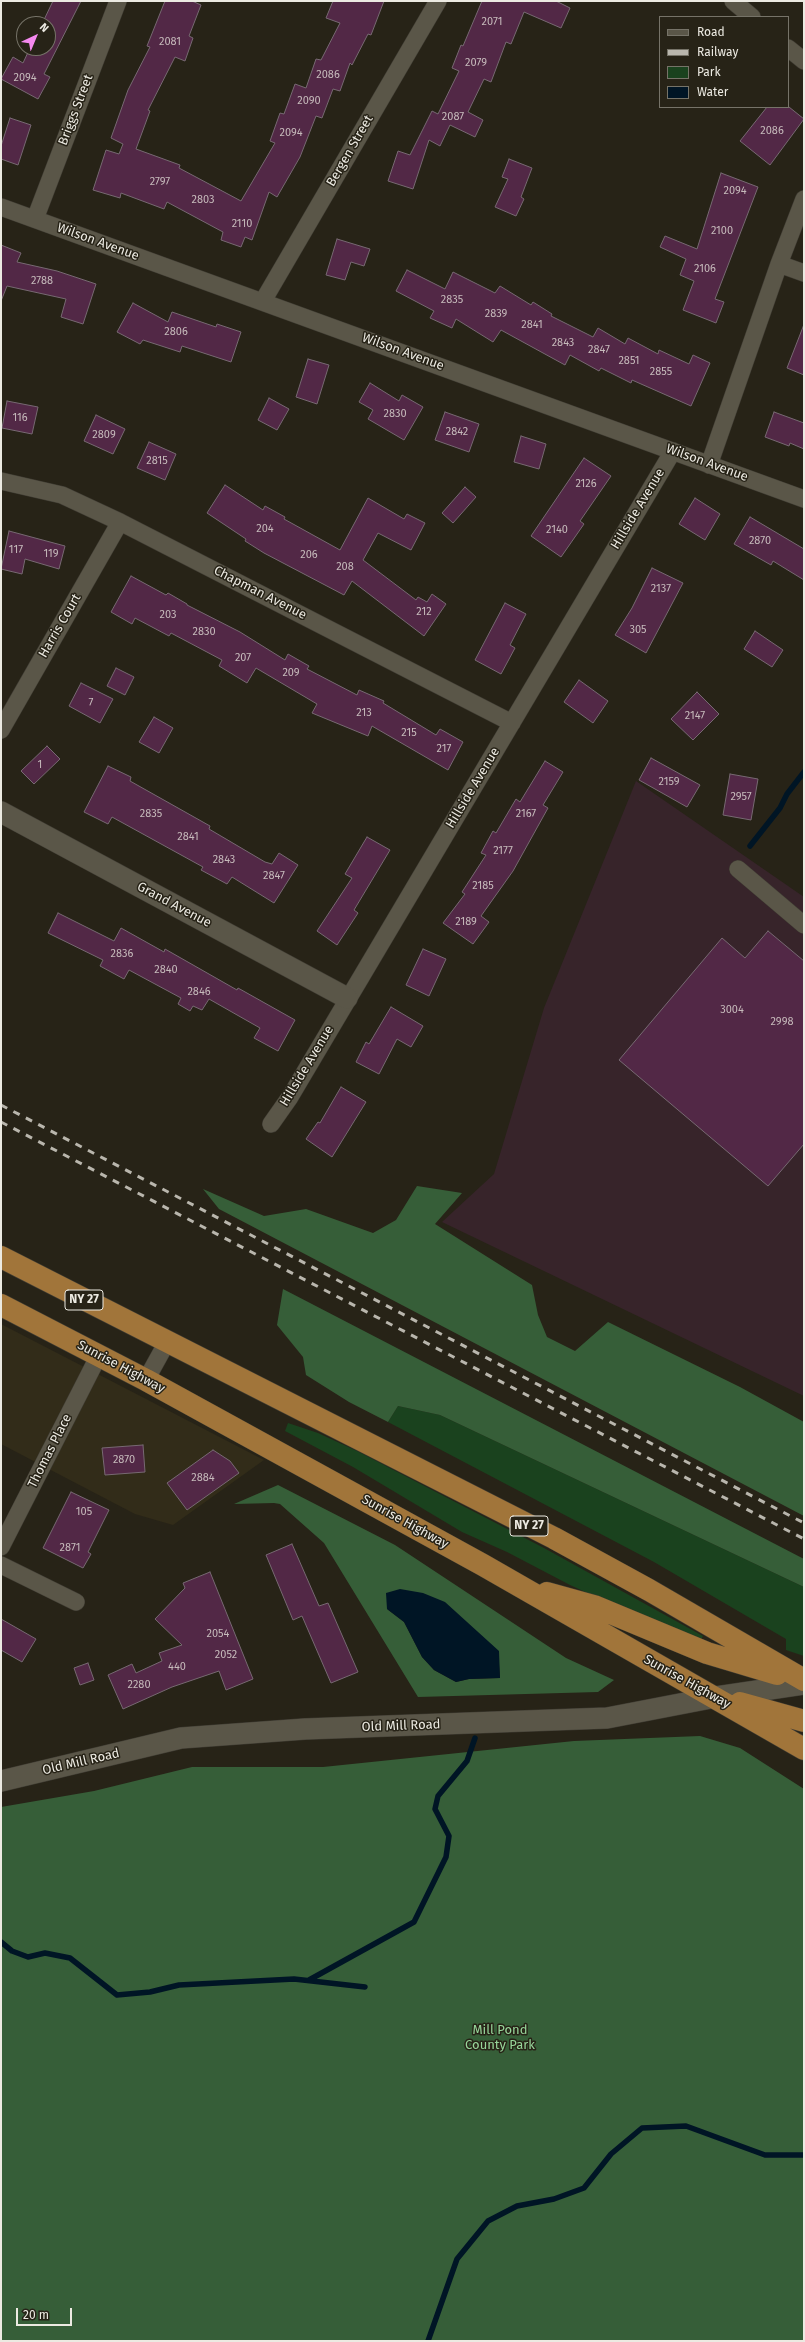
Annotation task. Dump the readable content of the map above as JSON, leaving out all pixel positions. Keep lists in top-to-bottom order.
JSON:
{
  "streets": {
    "highway": ["NY 27", "Sunrise Highway"],
    "street": [
      "Briggs Street",
      "Bergen Street",
      "Wilson Avenue",
      "Hillside Avenue",
      "Chapman Avenue",
      "Harris Court",
      "Grand Avenue",
      "Thomas Place",
      "Old Mill Road"
    ]
  },
  "crossings": [
    ["Briggs Street", "Wilson Avenue"],
    ["Bergen Street", "Wilson Avenue"],
    ["Wilson Avenue", "Hillside Avenue"],
    ["Hillside Avenue", "Chapman Avenue"],
    ["Hillside Avenue", "Grand Avenue"],
    ["Chapman Avenue", "Harris Court"],
    ["NY 27", "Old Mill Road"],
    ["Sunrise Highway", "Thomas Place"],
    ["Sunrise Highway", "Old Mill Road"]
  ],
  "parks": ["Mill Pond County Park"],
  "house_numbers": [
    "2071",
    "2081",
    "2079",
    "2086",
    "2094",
    "2090",
    "2087",
    "2086",
    "2094",
    "2797",
    "2094",
    "2803",
    "2110",
    "2100",
    "2106",
    "2788",
    "2835",
    "2839",
    "2841",
    "2806",
    "2843",
    "2847",
    "2851",
    "2855",
    "2830",
    "116",
    "2842",
    "2809",
    "2815",
    "2126",
    "204",
    "2140",
    "2870",
    "117",
    "119",
    "206",
    "208",
    "2137",
    "212",
    "203",
    "305",
    "2830",
    "207",
    "209",
    "7",
    "213",
    "2147",
    "215",
    "217",
    "1",
    "2159",
    "2957",
    "2835",
    "2167",
    "2841",
    "2177",
    "2843",
    "2847",
    "2185",
    "2189",
    "2836",
    "2840",
    "2846",
    "3004",
    "2998",
    "2870",
    "2884",
    "105",
    "2871",
    "2054",
    "2052",
    "440",
    "2280"
  ],
  "legend": [
    "Road",
    "Railway",
    "Park",
    "Water"
  ],
  "scale_bar": "20 m",
  "north": "top right"
}
